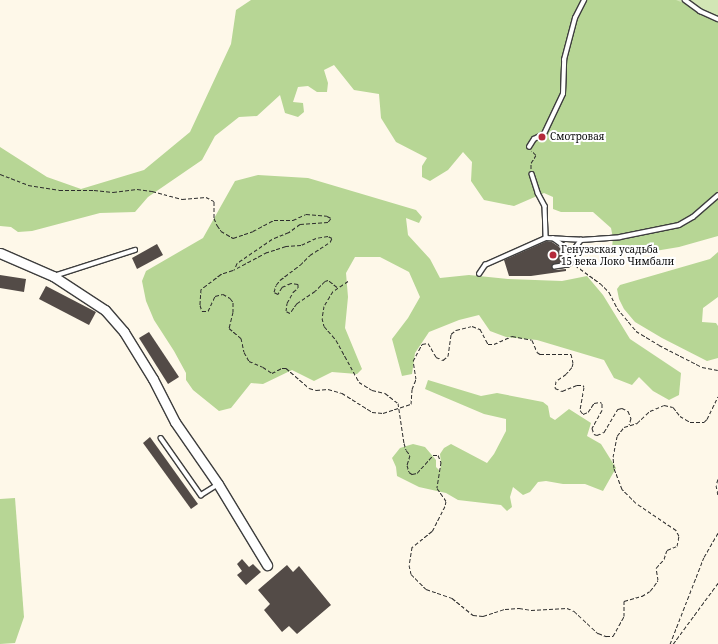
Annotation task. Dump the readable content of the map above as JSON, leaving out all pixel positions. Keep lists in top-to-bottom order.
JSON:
{
  "places": ["Смотровая", "Генуэзская усадьба 15 века Локо Чимбали"]
}
